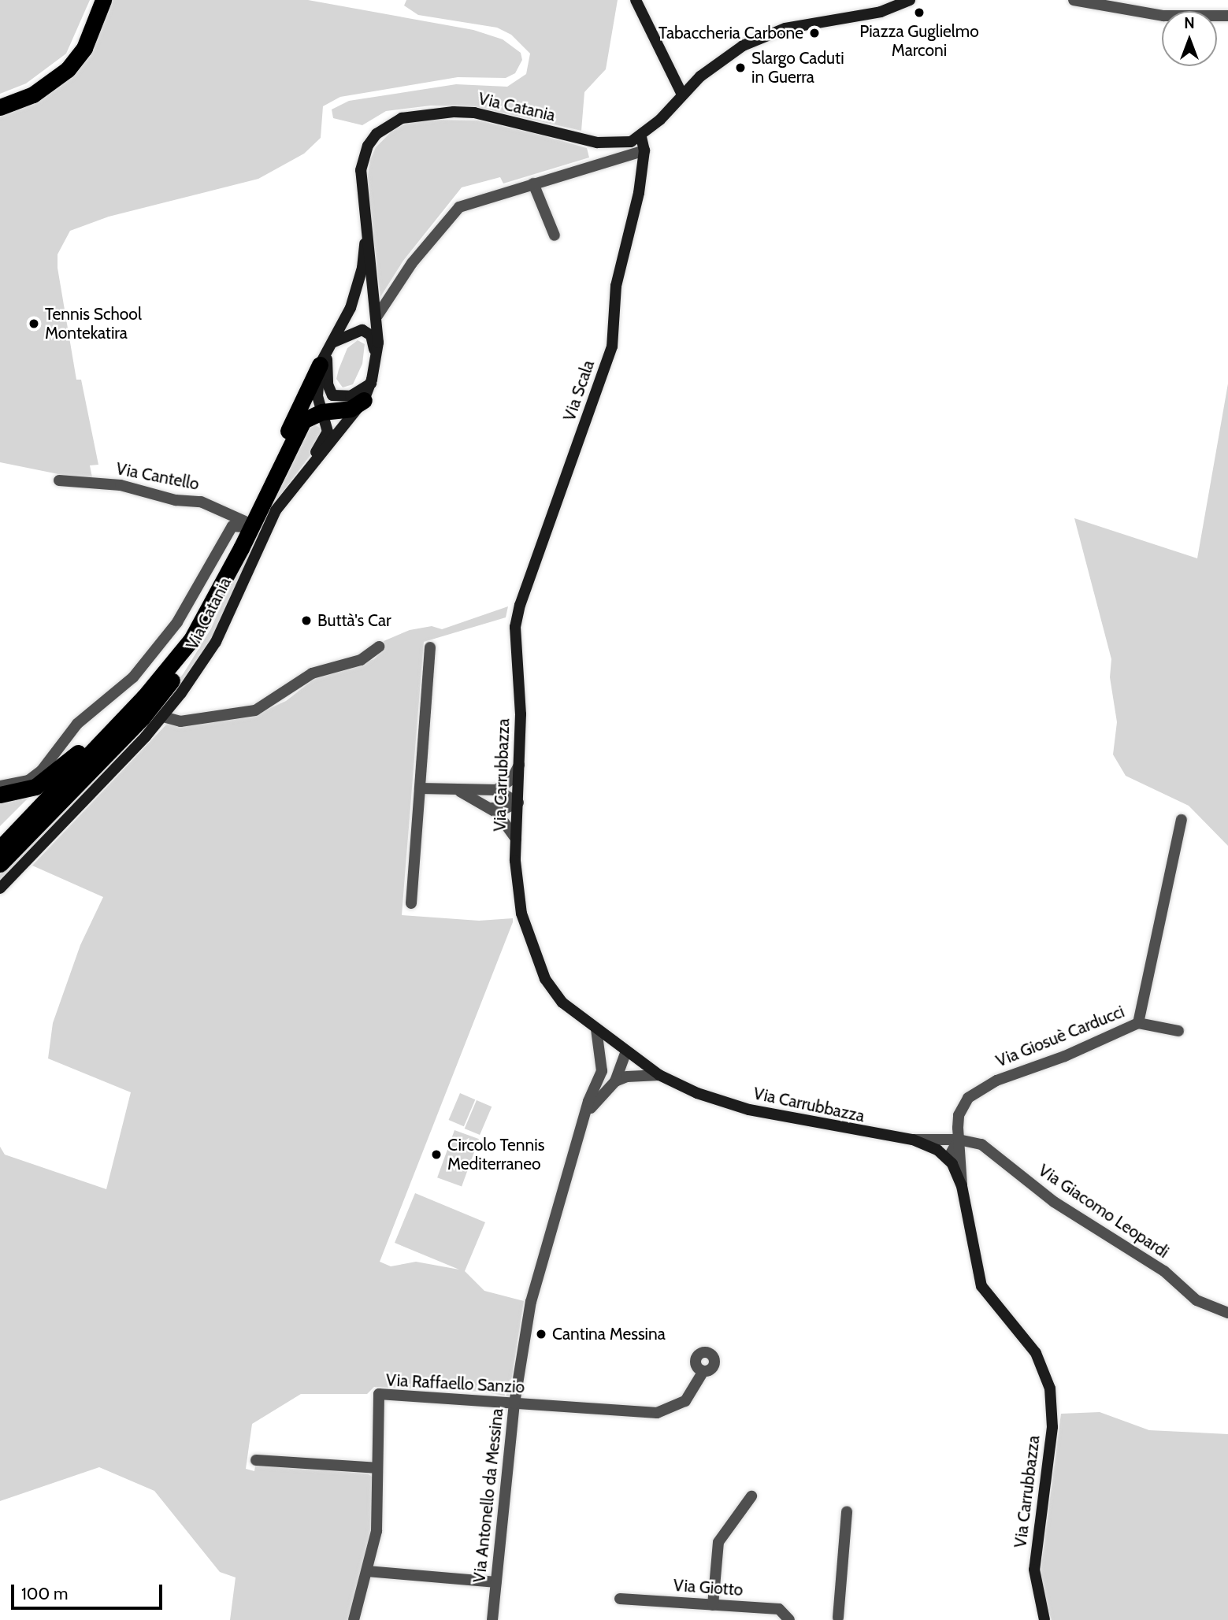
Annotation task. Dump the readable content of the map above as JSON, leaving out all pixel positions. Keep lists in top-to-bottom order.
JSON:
{
  "streets": {
    "main road": ["Via Catania", "Via Scala", "Via Carrubbazza"],
    "street": [
      "Via Cantello",
      "Via Giosuè Carducci",
      "Via Giacomo Leopardi",
      "Via Raffaello Sanzio",
      "Via Antonello da Messina",
      "Via Giotto"
    ]
  },
  "crossings": [
    ["Via Catania", "Via Scala"],
    ["Via Catania", "Via Cantello"],
    ["Via Scala", "Via Carrubbazza"],
    ["Via Carrubbazza", "Via Giosuè Carducci"],
    ["Via Carrubbazza", "Via Giacomo Leopardi"],
    ["Via Giosuè Carducci", "Via Giacomo Leopardi"],
    ["Via Raffaello Sanzio", "Via Antonello da Messina"]
  ],
  "places": [
    "Piazza Guglielmo Marconi",
    "Tabaccheria Carbone",
    "Slargo Caduti in Guerra",
    "Tennis School Montekatira",
    "Buttà's Car",
    "Circolo Tennis Mediterraneo",
    "Cantina Messina"
  ],
  "scale_bar": "100 m",
  "north": "top"
}
